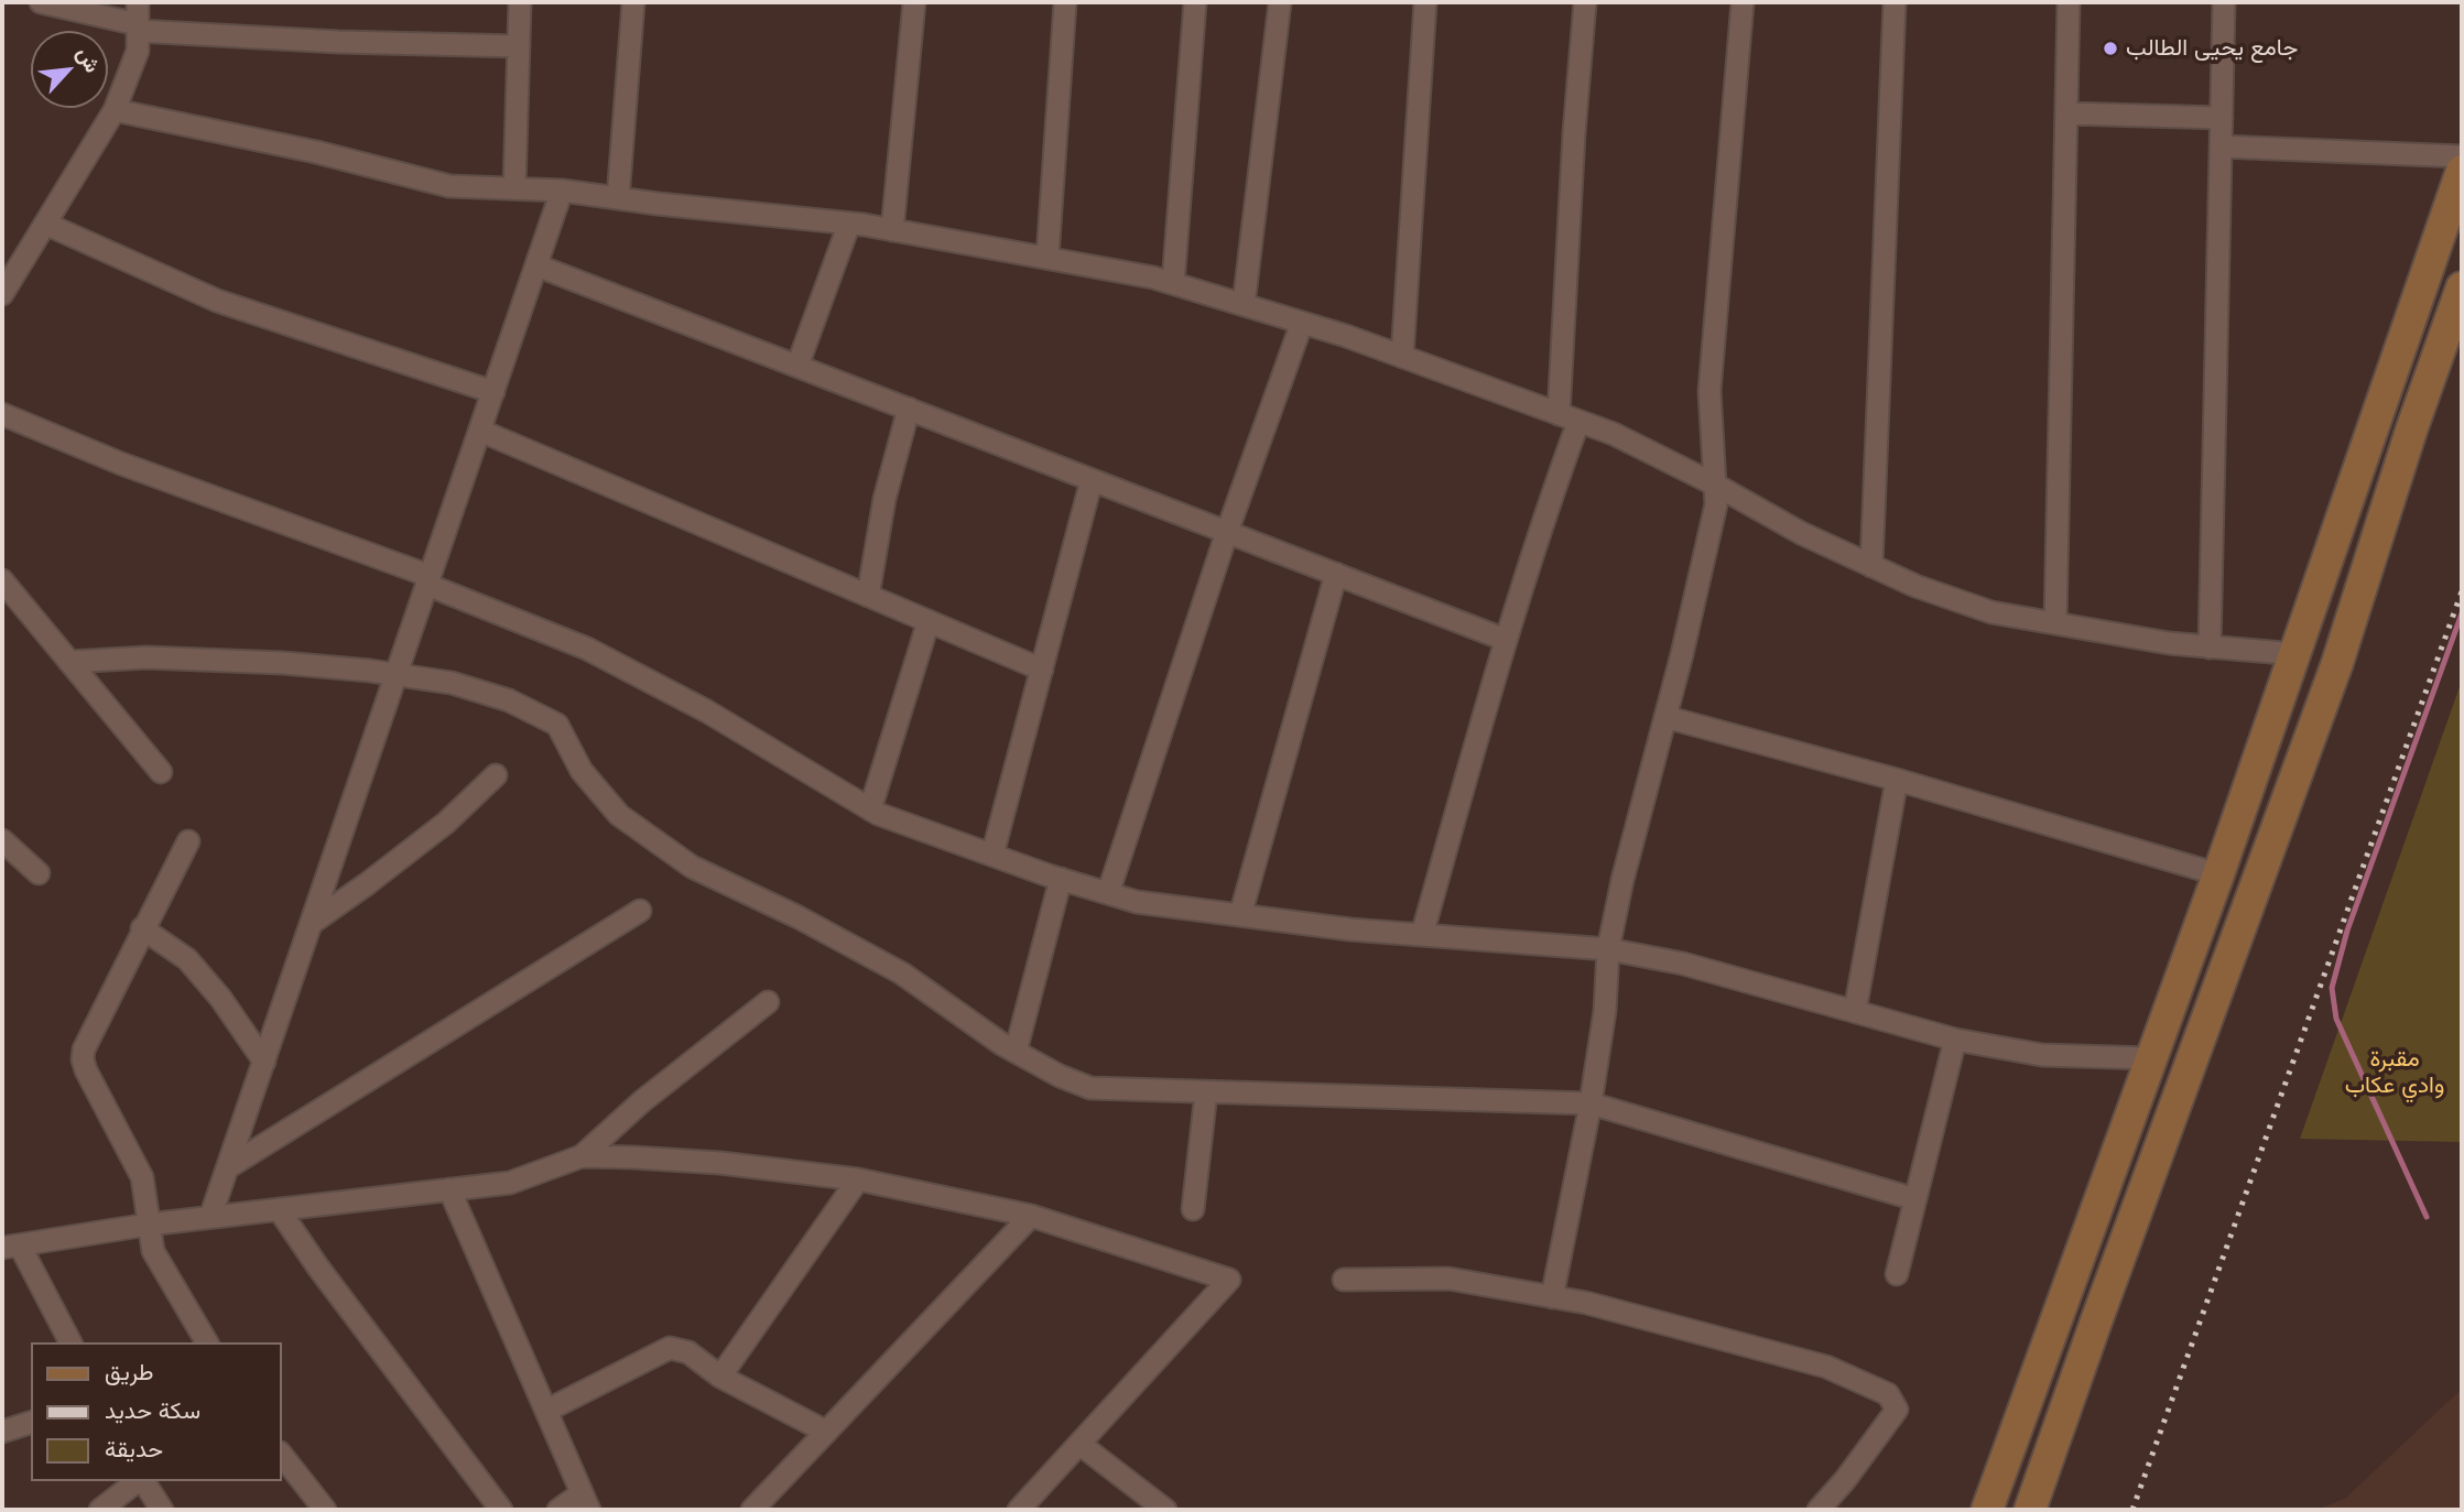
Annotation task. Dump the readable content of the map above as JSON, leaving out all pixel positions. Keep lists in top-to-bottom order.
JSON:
{
  "parks": ["مقبرة وادي عكاب"],
  "places": ["جامع يحيى الطالب"],
  "legend": ["طريق", "سكة حديد", "حديقة"],
  "north": "top right"
}
